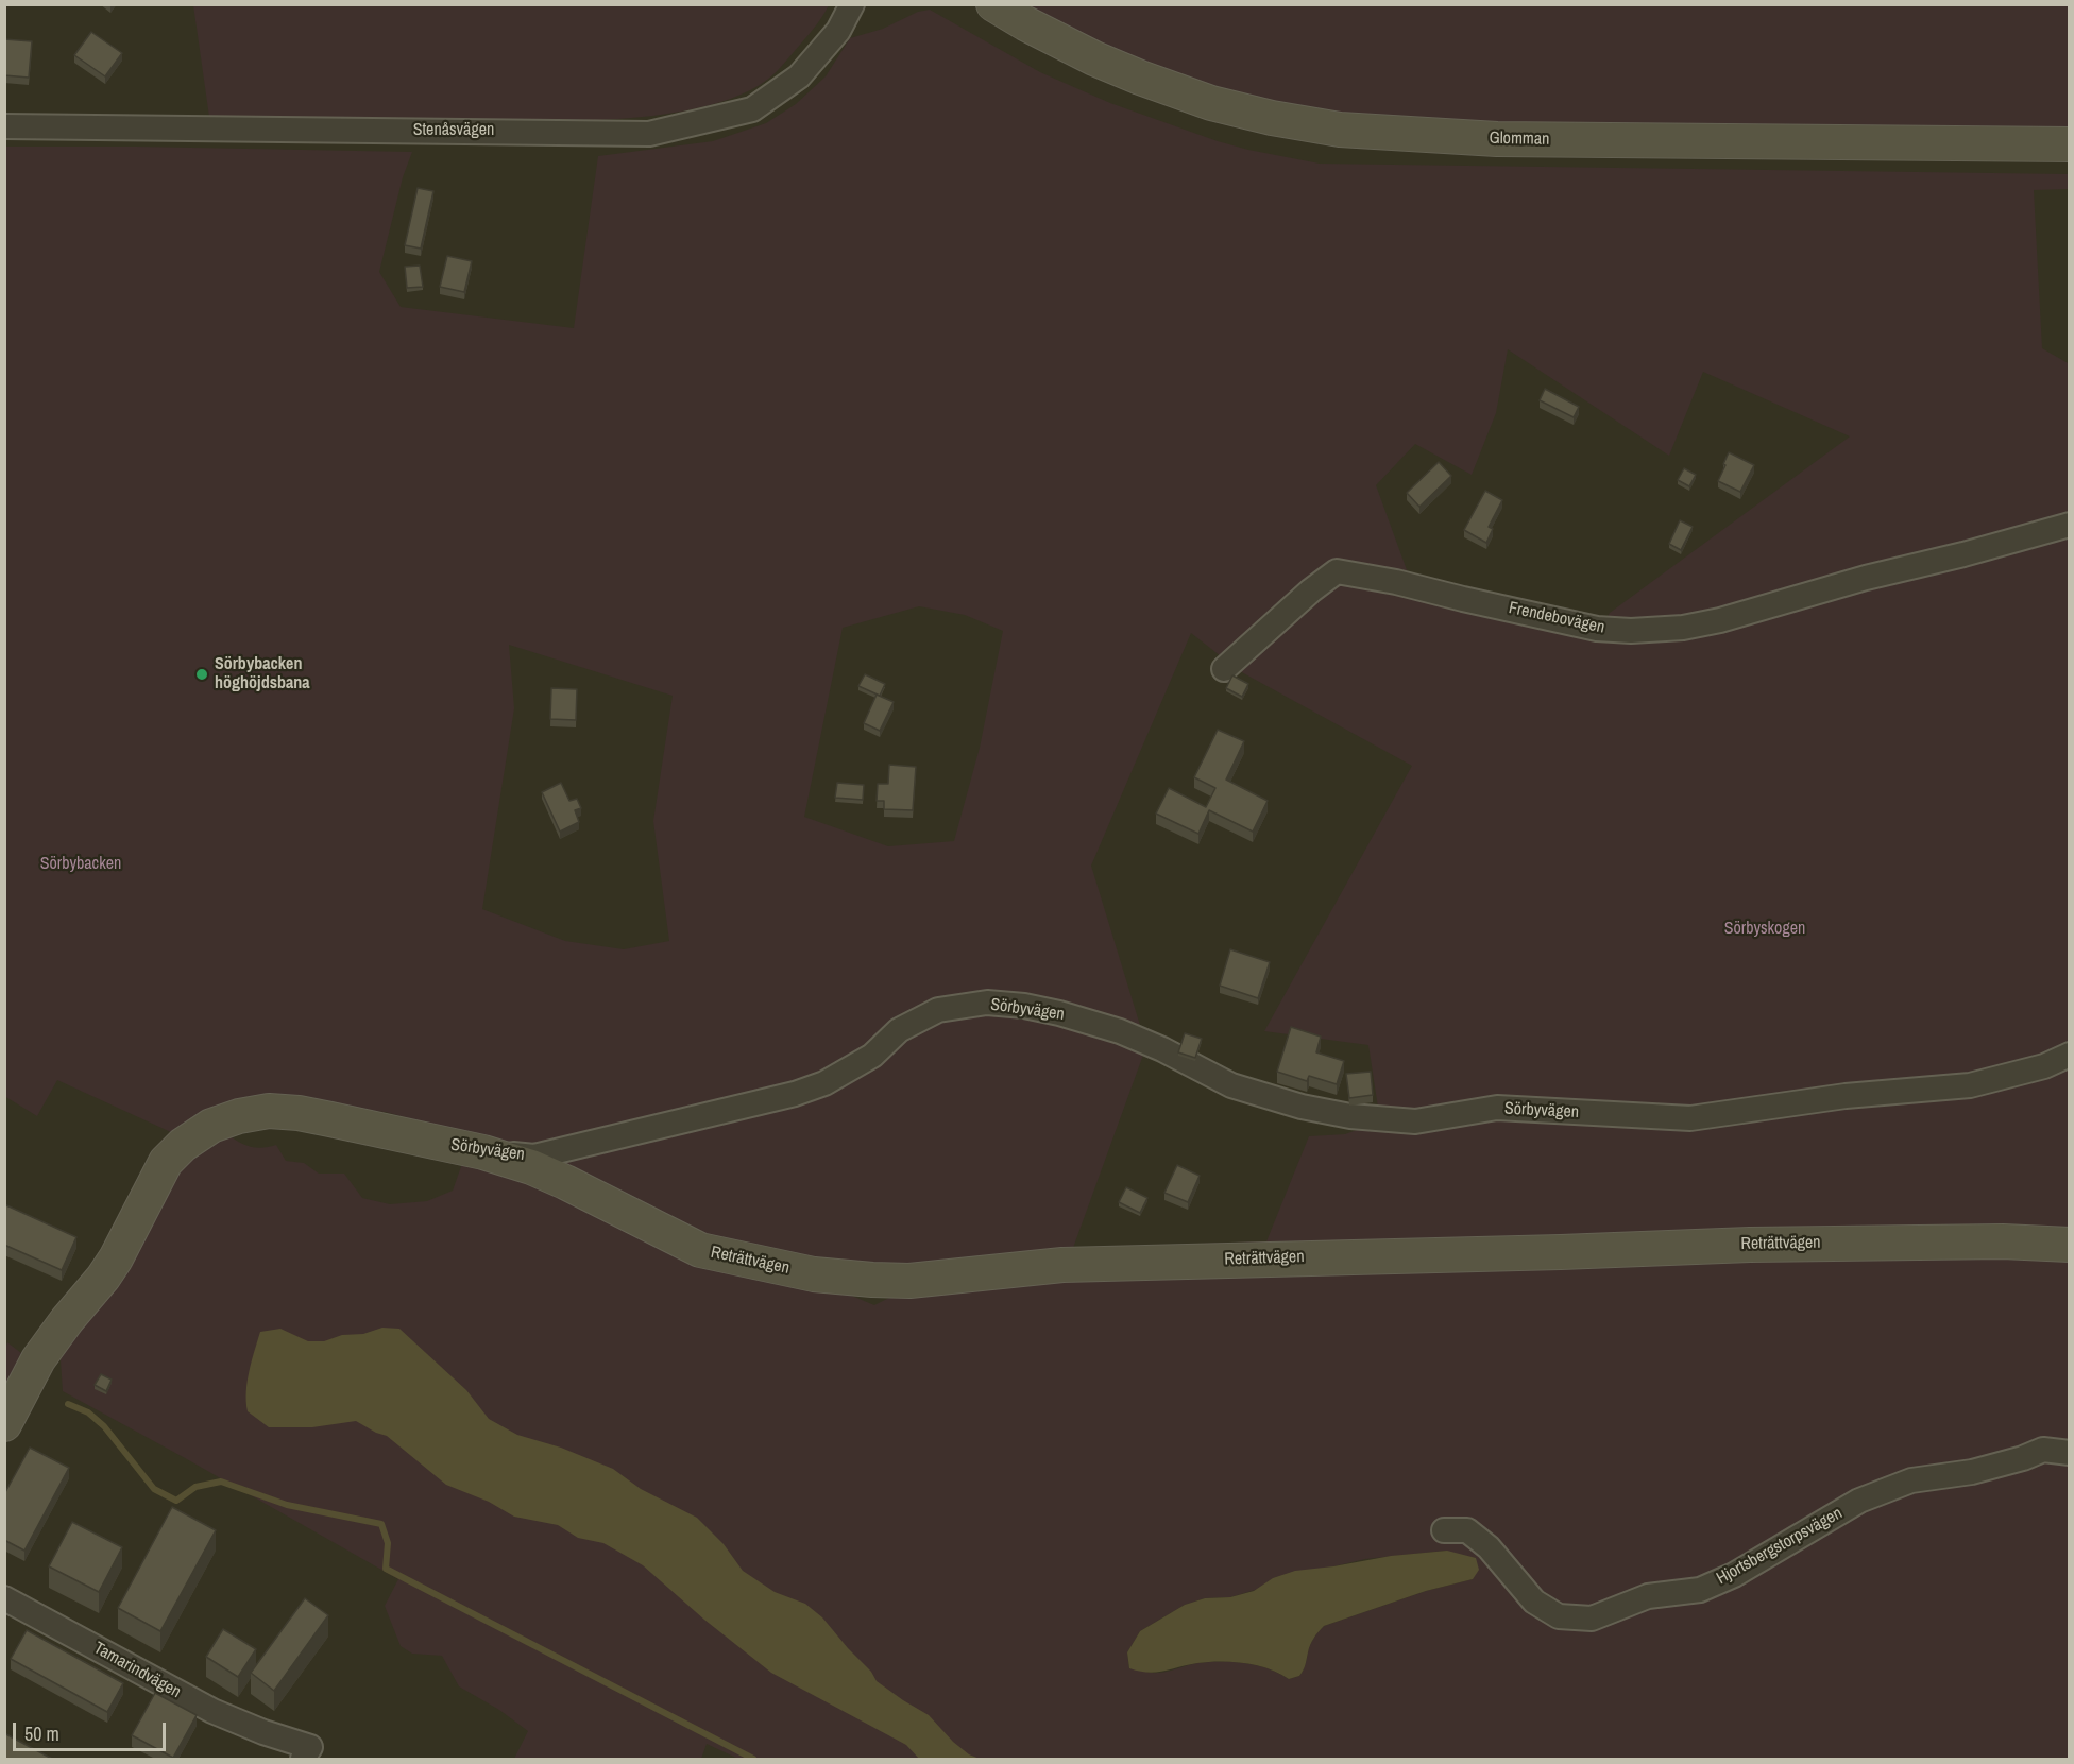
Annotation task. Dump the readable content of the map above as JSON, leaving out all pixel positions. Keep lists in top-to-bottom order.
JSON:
{
  "streets": {
    "street": [
      "Stenåsvägen",
      "Glomman",
      "Frendebovägen",
      "Sörbyvägen",
      "Reträttvägen",
      "Hjortsbergstorpsvägen",
      "Tamarindvägen"
    ]
  },
  "crossings": [
    ["Sörbyvägen", "Reträttvägen"]
  ],
  "parks": ["Sörbybacken", "Sörbyskogen"],
  "places": ["Sörbybacken höghöjdsbana"],
  "scale_bar": "50 m"
}
